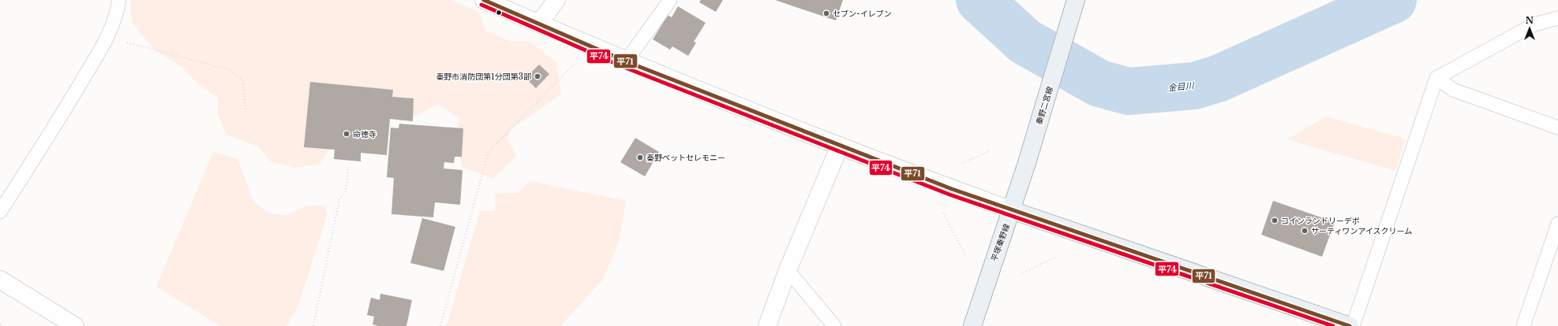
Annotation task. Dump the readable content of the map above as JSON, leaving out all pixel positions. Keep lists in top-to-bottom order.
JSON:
{
  "streets": {
    "main road": ["秦野二宮線", "平塚秦野線"]
  },
  "crossings": [
    ["秦野二宮線", "平塚秦野線"]
  ],
  "water": ["金目川"],
  "places": [
    "セブン-イレブン",
    "秦野市消防団第1分団第3部",
    "命徳寺",
    "秦野ペットセレモニー",
    "コインランドリーデポ",
    "サーティワンアイスクリーム"
  ],
  "lines": ["transit line 平71", "transit line 平74"],
  "north": "top"
}
